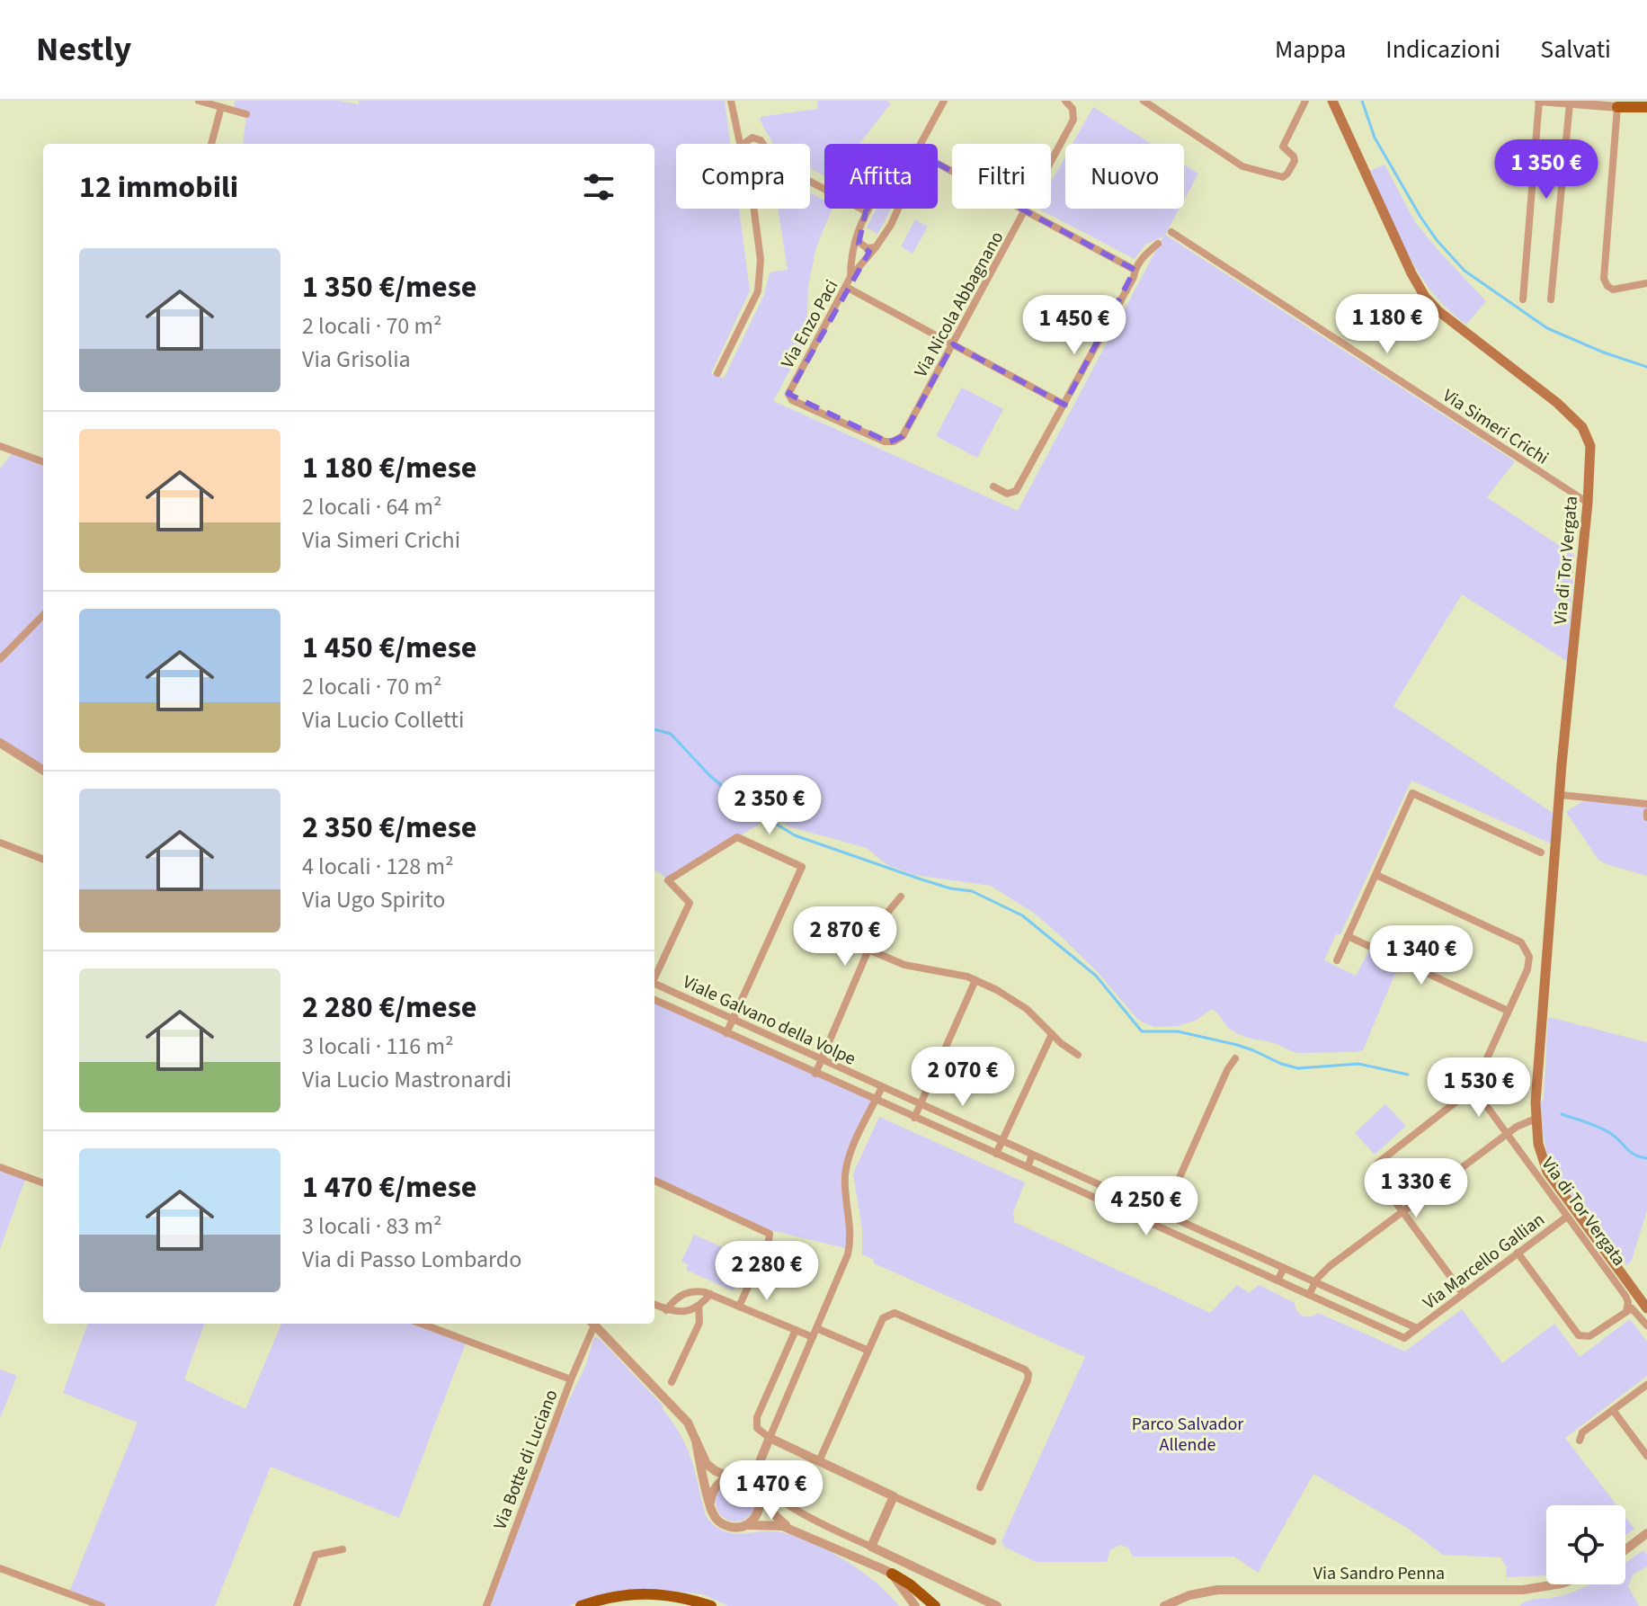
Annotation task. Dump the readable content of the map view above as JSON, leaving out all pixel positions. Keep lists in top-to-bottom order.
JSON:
{
  "streets": {
    "main road": ["Via di Tor Vergata"],
    "street": [
      "Via Nicola Abbagnano",
      "Via Enzo Paci",
      "Via Simeri Crichi",
      "Viale Galvano della Volpe",
      "Via Marcello Gallian",
      "Via Botte di Luciano",
      "Via Sandro Penna"
    ]
  },
  "crossings": [
    ["Via Nicola Abbagnano", "Via Enzo Paci"],
    ["Via Simeri Crichi", "Via di Tor Vergata"],
    ["Via di Tor Vergata", "Via Marcello Gallian"],
    ["Viale Galvano della Volpe", "Via Marcello Gallian"]
  ],
  "parks": ["Parco Salvador Allende"],
  "page": {
    "header": "Nestly",
    "nav": ["Mappa", "Indicazioni", "Salvati"],
    "price": [
      "1 350 €",
      "1 180 €",
      "1 450 €",
      "2 350 €",
      "2 870 €",
      "1 340 €",
      "2 070 €",
      "1 530 €",
      "1 330 €",
      "4 250 €",
      "2 280 €",
      "1 470 €"
    ],
    "chip": [
      "Compra",
      "Affitta",
      "Filtri",
      "Nuovo"
    ],
    "heading": "12 immobili",
    "list": [
      {
        "name": "1 350 €/mese",
        "note": "2 locali · 70 m² · Via Grisolia"
      },
      {
        "name": "1 180 €/mese",
        "note": "2 locali · 64 m² · Via Simeri Crichi"
      },
      {
        "name": "1 450 €/mese",
        "note": "2 locali · 70 m² · Via Lucio Colletti"
      },
      {
        "name": "2 350 €/mese",
        "note": "4 locali · 128 m² · Via Ugo Spirito"
      },
      {
        "name": "2 280 €/mese",
        "note": "3 locali · 116 m² · Via Lucio Mastronardi"
      },
      {
        "name": "1 470 €/mese",
        "note": "3 locali · 83 m² · Via di Passo Lombardo"
      }
    ]
  }
}
